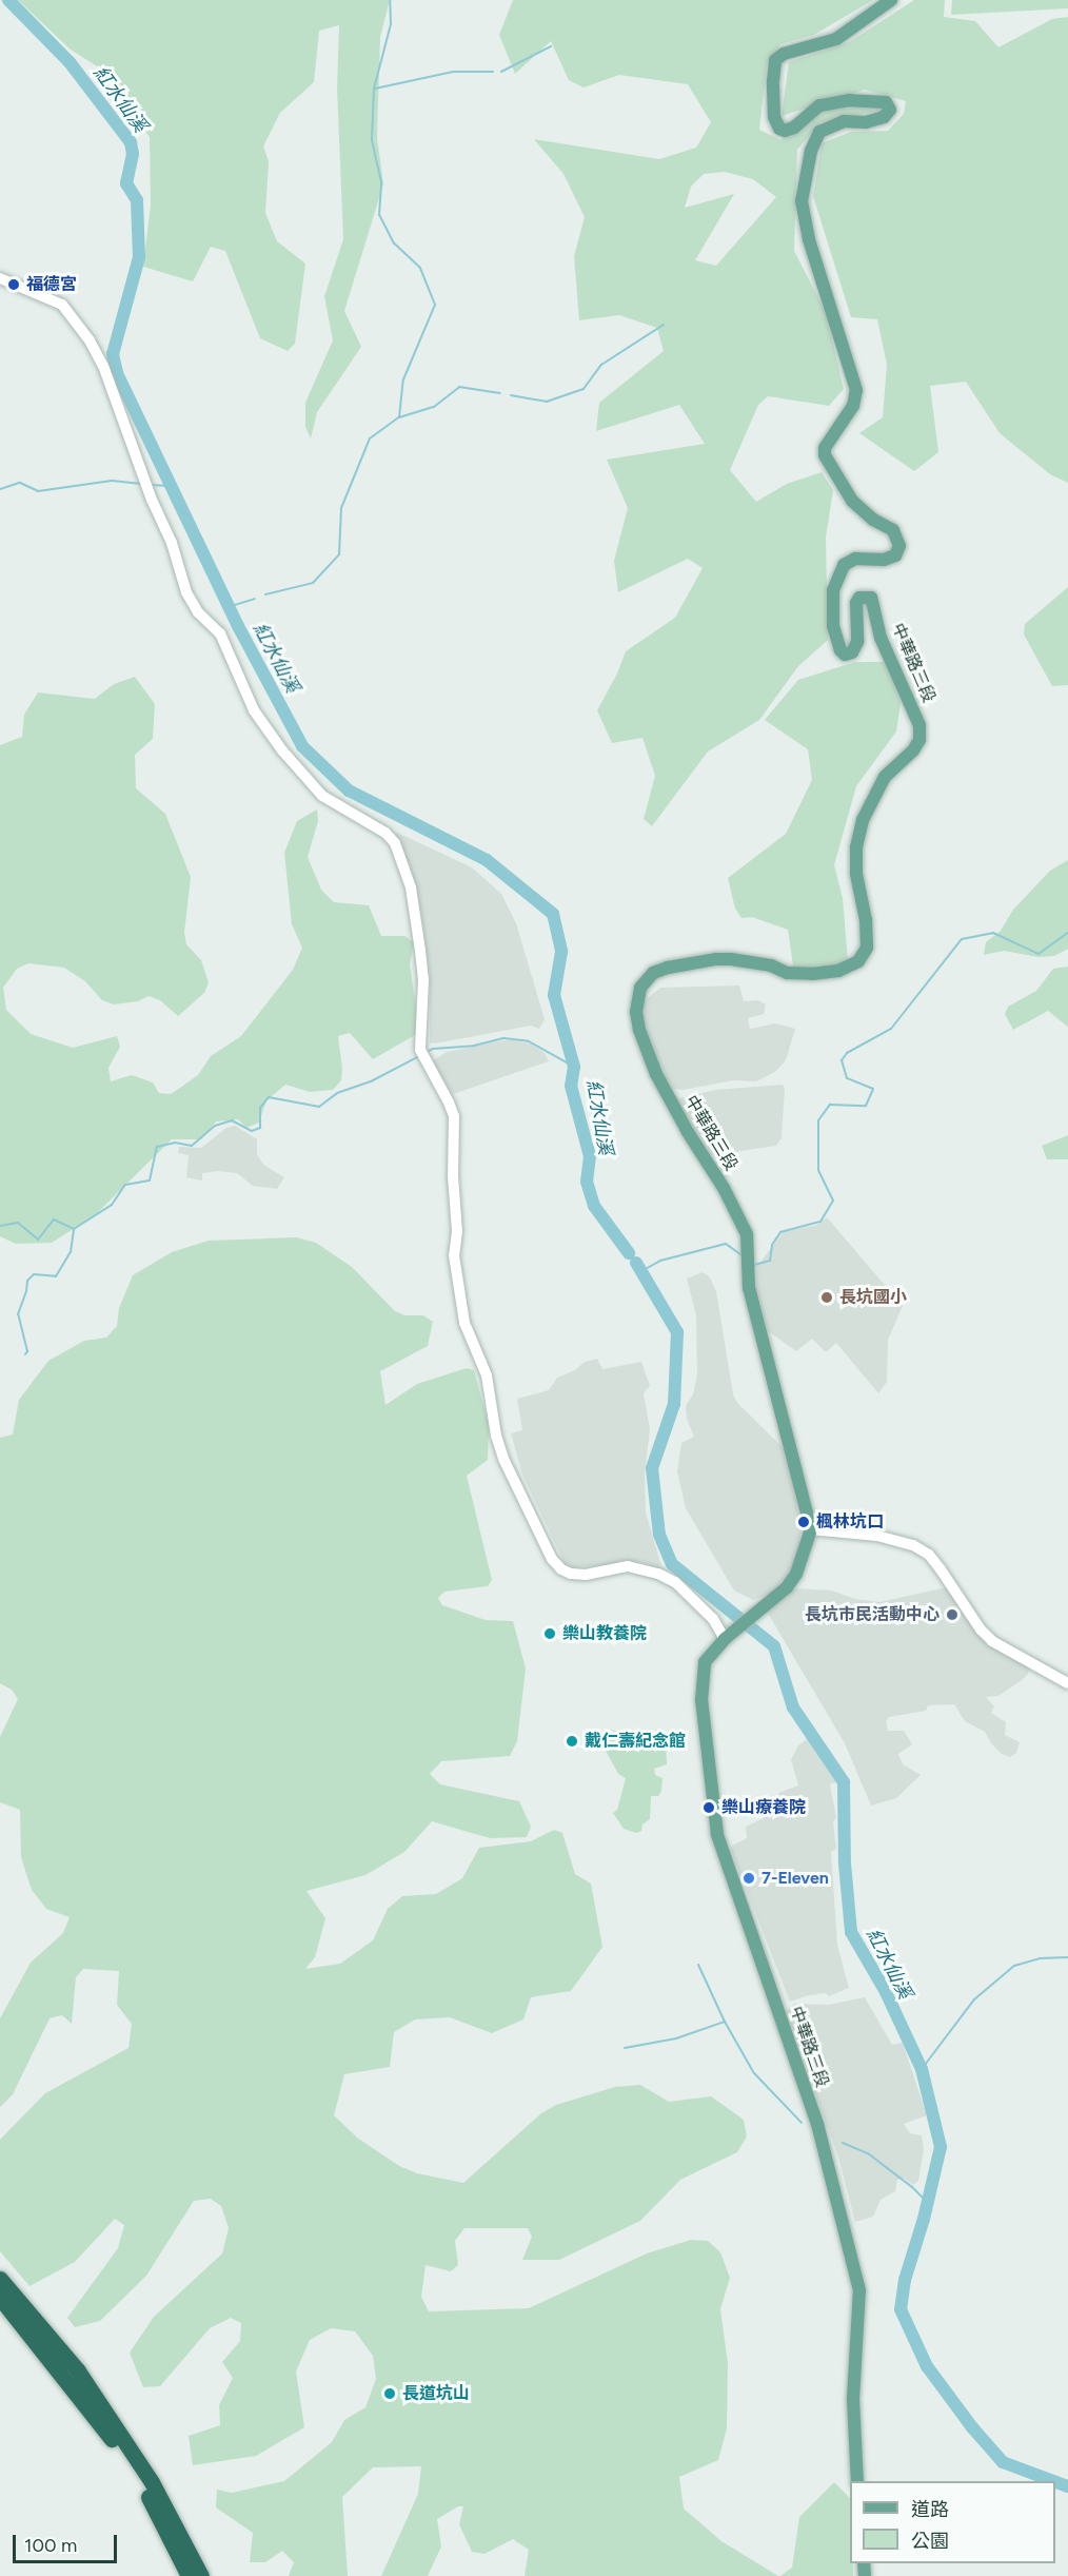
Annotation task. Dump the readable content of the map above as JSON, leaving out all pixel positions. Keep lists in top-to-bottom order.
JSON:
{
  "streets": {
    "main road": ["中華路三段"]
  },
  "water": ["紅水仙溪"],
  "places": [
    "福德宮",
    "長坑國小",
    "楓林坑口",
    "長坑市民活動中心",
    "樂山教養院",
    "戴仁壽紀念館",
    "樂山療養院",
    "7-Eleven",
    "長道坑山"
  ],
  "legend": ["道路", "公園"],
  "scale_bar": "100 m"
}
